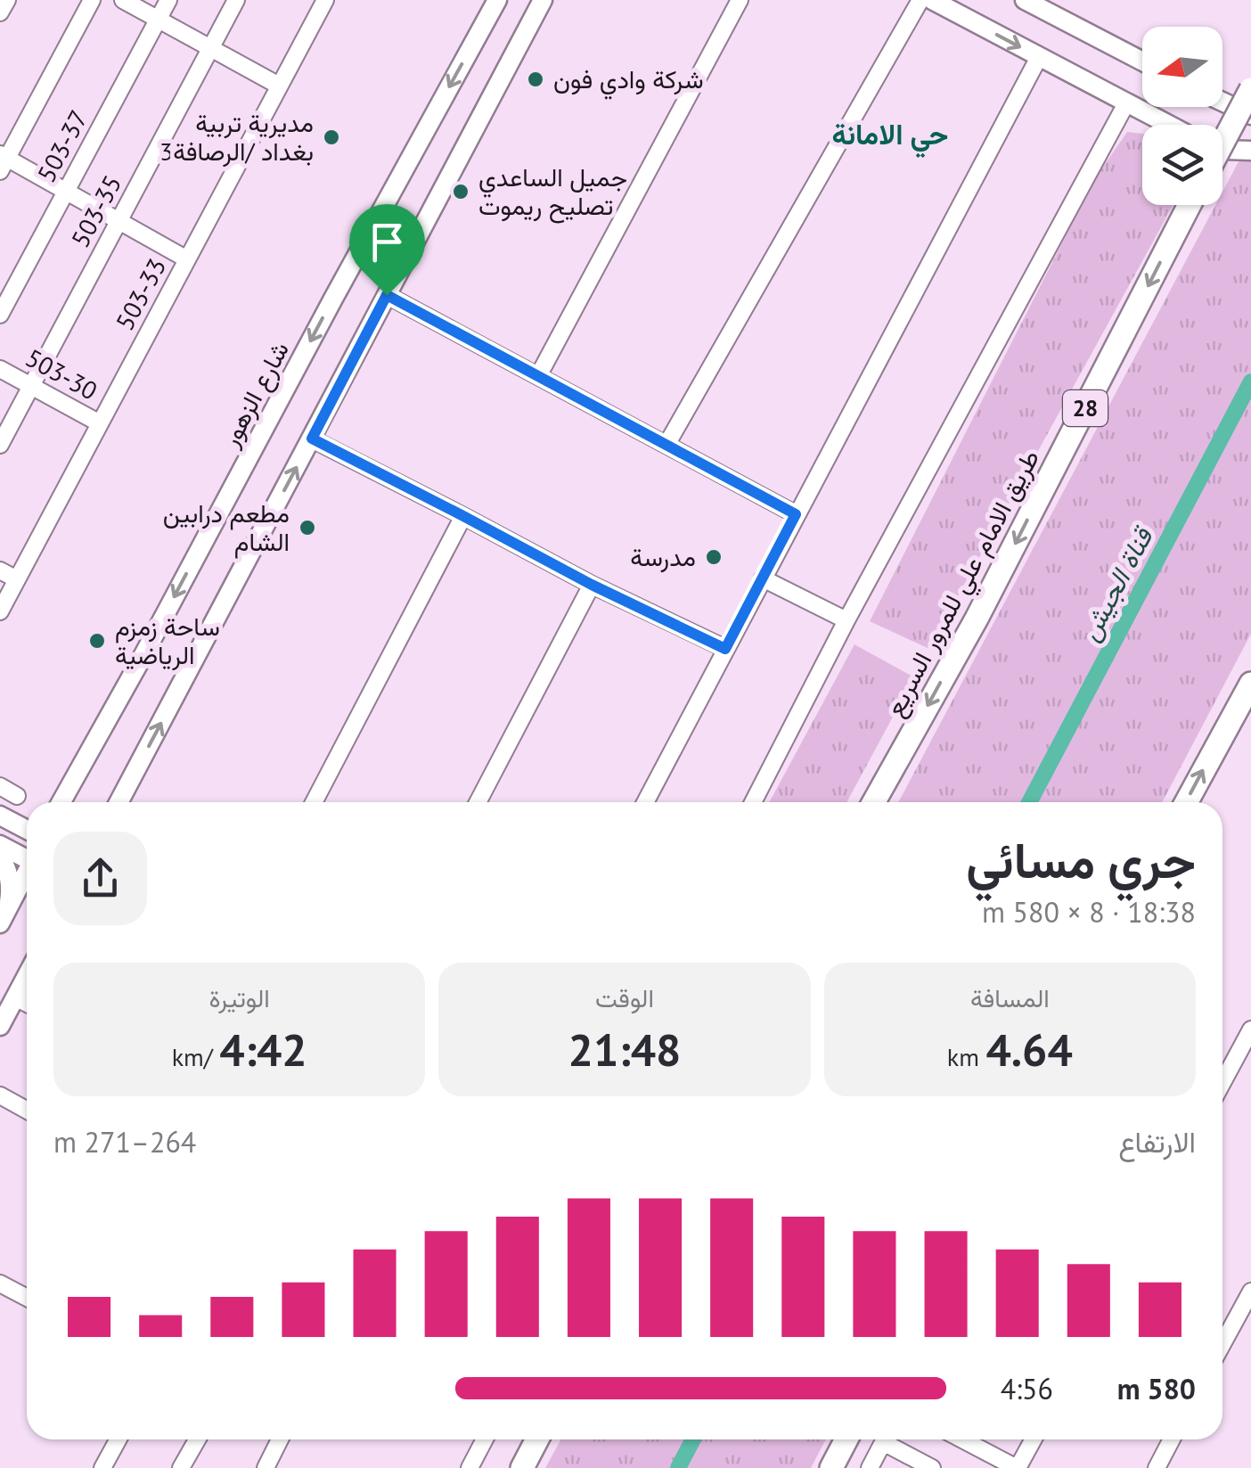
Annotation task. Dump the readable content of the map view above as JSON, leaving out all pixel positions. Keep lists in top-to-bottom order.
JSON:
{
  "streets": {
    "highway": ["28", "طريق الامام علي للمرور السريع"],
    "main road": ["شارع الزهور"],
    "street": [
      "503-37",
      "503-35",
      "503-33",
      "503-30"
    ]
  },
  "crossings": [
    ["503-35", "503-30"],
    ["503-33", "503-30"]
  ],
  "one_way": ["طريق الامام علي للمرور السريع"],
  "districts": ["حي الامانة"],
  "water": ["قناة الجيش"],
  "places": [
    "شركة وادي فون",
    "مديرية تربية بغداد /الرصافة3",
    "جميل الساعدي تصليح ريموت",
    "مطعم درابين الشام",
    "مدرسة",
    "ساحة زمزم الرياضية"
  ],
  "north": "left",
  "page": {
    "heading": ["جري مسائي", "18:38 · 8 × 580 m"],
    "stats": [
      ["المسافة", "4.64 km"],
      ["الوقت", "21:48"],
      ["الوتيرة", "4:42 /km"]
    ],
    "chart": ["الارتفاع", "264–271 m"],
    "list": [
      {
        "name": "580 m",
        "note": "4:56"
      }
    ]
  }
}
